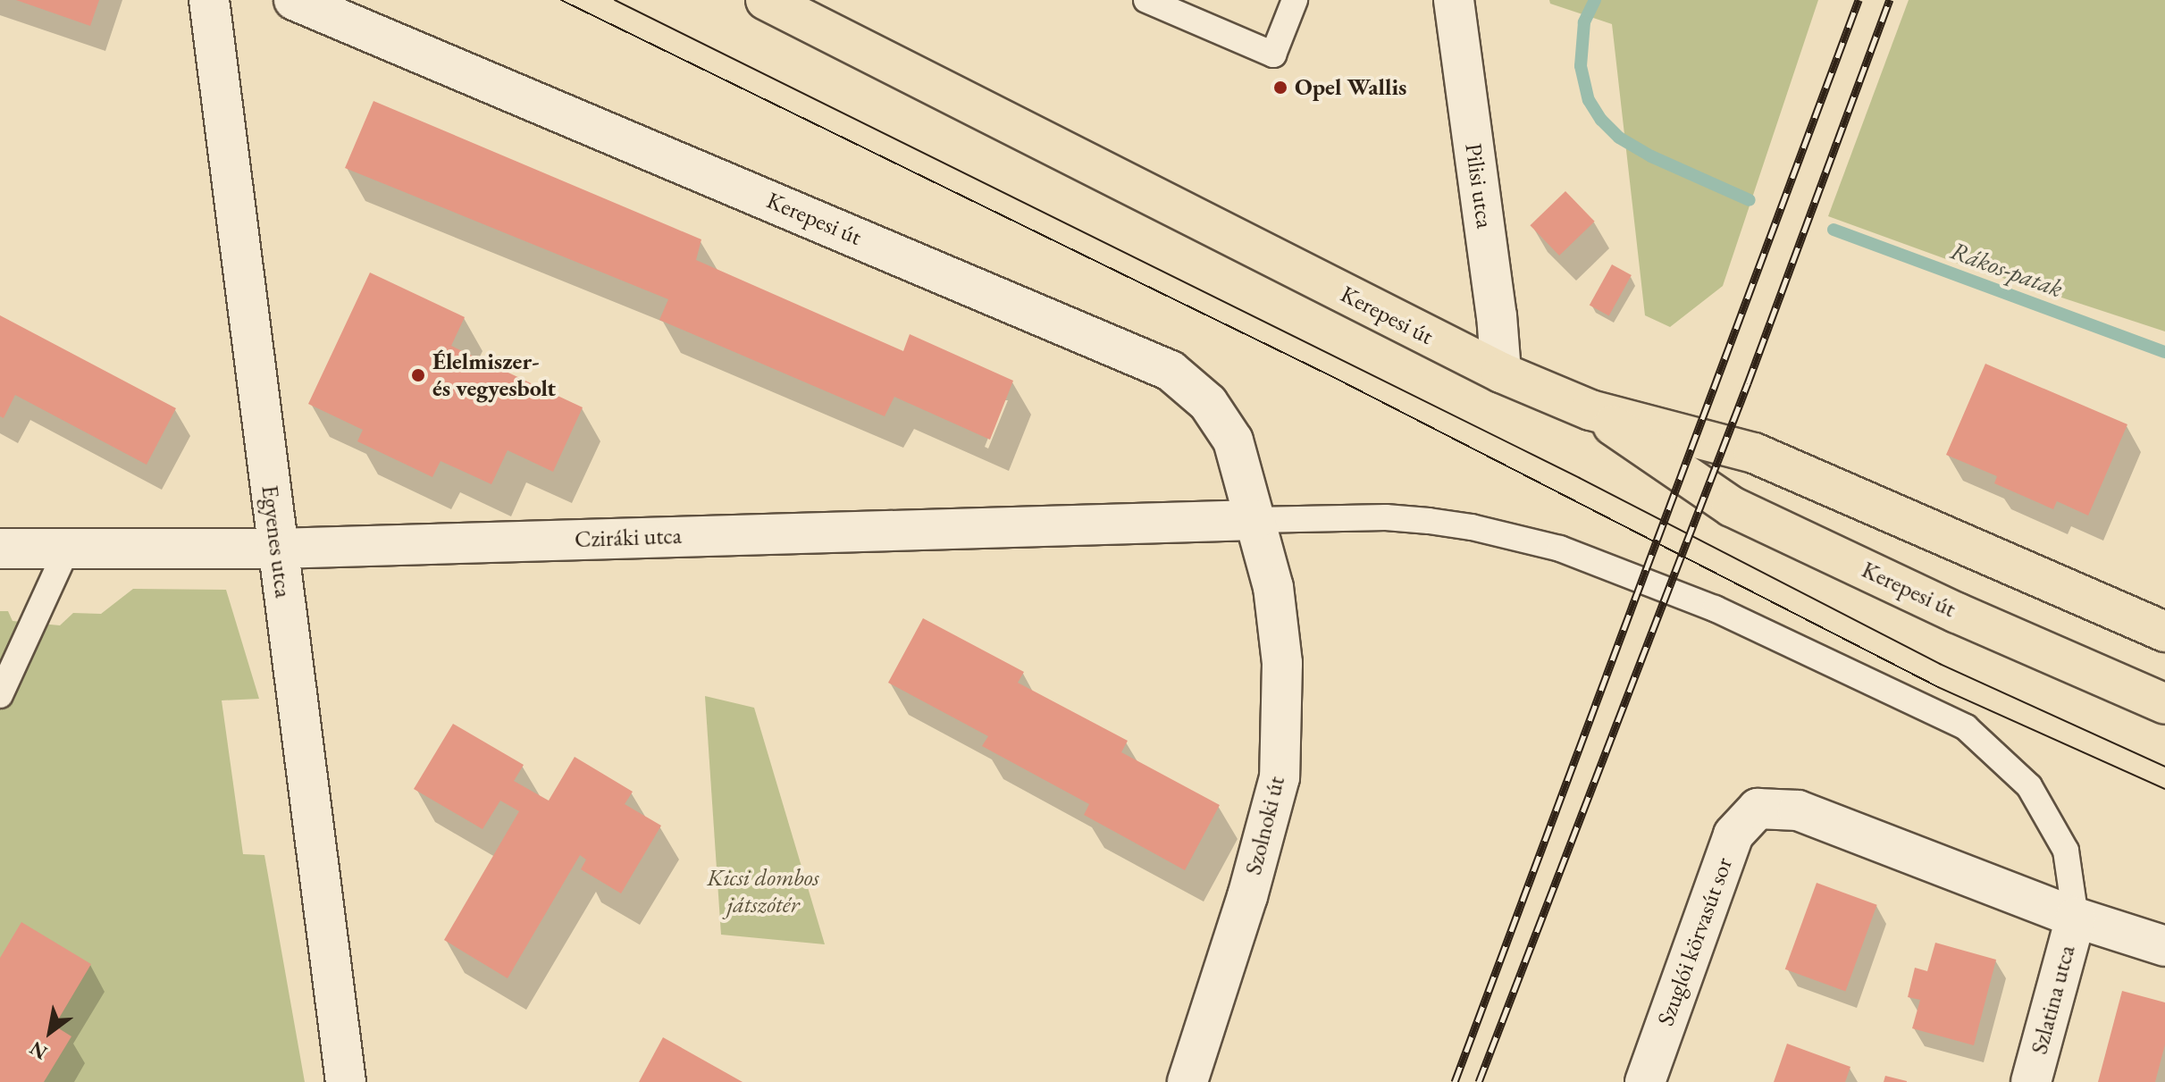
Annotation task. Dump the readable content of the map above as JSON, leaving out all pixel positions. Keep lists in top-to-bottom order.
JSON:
{
  "streets": {
    "main road": ["Kerepesi út"],
    "street": [
      "Pilisi utca",
      "Cziráki utca",
      "Egyenes utca",
      "Szolnoki út",
      "Szuglói körvasút sor",
      "Szlatina utca"
    ]
  },
  "crossings": [
    ["Pilisi utca", "Kerepesi út"],
    ["Kerepesi út", "Cziráki utca"],
    ["Kerepesi út", "Szolnoki út"],
    ["Cziráki utca", "Egyenes utca"],
    ["Cziráki utca", "Szolnoki út"],
    ["Szuglói körvasút sor", "Szlatina utca"]
  ],
  "water": ["Rákos-patak"],
  "parks": ["Kicsi dombos játszótér"],
  "places": ["Opel Wallis", "Élelmiszer- és vegyesbolt"],
  "north": "bottom left"
}
